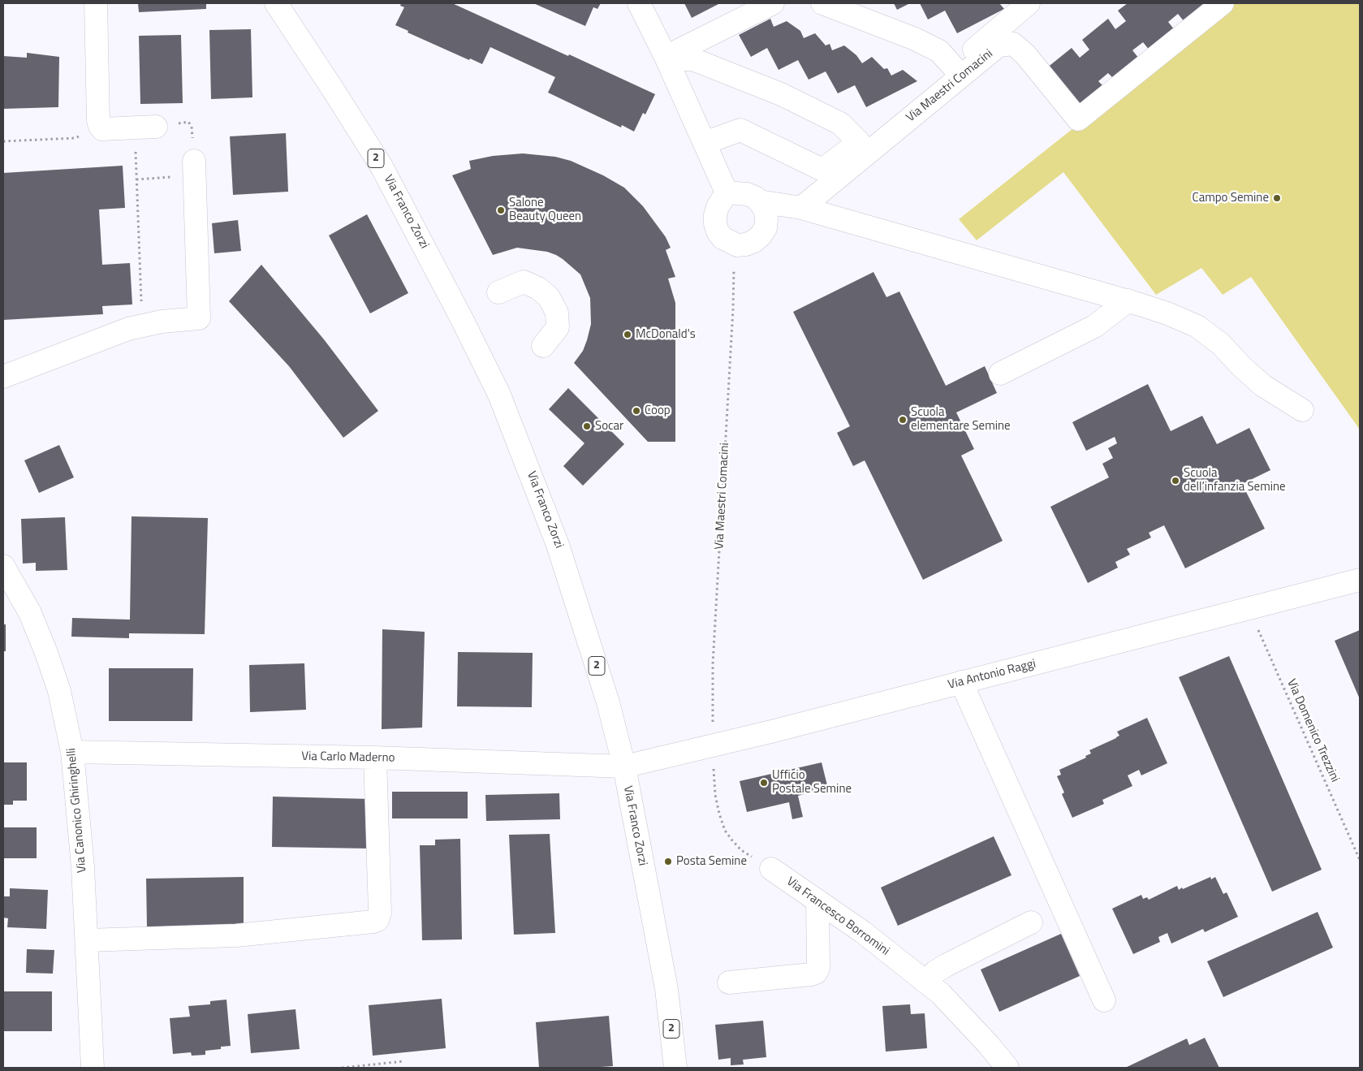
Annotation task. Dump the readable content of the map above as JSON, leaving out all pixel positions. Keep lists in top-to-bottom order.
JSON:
{
  "streets": {
    "street": [
      "Via Maestri Comacini",
      "2",
      "Via Franco Zorzi",
      "Via Antonio Raggi",
      "Via Carlo Maderno",
      "Via Canonico Ghiringhelli",
      "Via Francesco Borromini"
    ],
    "path": ["Via Domenico Trezzini"]
  },
  "crossings": [
    ["Via Maestri Comacini", "Via Antonio Raggi"],
    ["Via Franco Zorzi", "Via Antonio Raggi"],
    ["Via Franco Zorzi", "Via Carlo Maderno"],
    ["Via Antonio Raggi", "Via Domenico Trezzini"],
    ["Via Antonio Raggi", "Via Carlo Maderno"],
    ["Via Carlo Maderno", "Via Canonico Ghiringhelli"]
  ],
  "places": [
    "Campo Semine",
    "Salone Beauty Queen",
    "McDonald's",
    "Coop",
    "Scuola elementare Semine",
    "Socar",
    "Scuola dell’infanzia Semine",
    "Ufficio Postale Semine",
    "Posta Semine"
  ]
}
